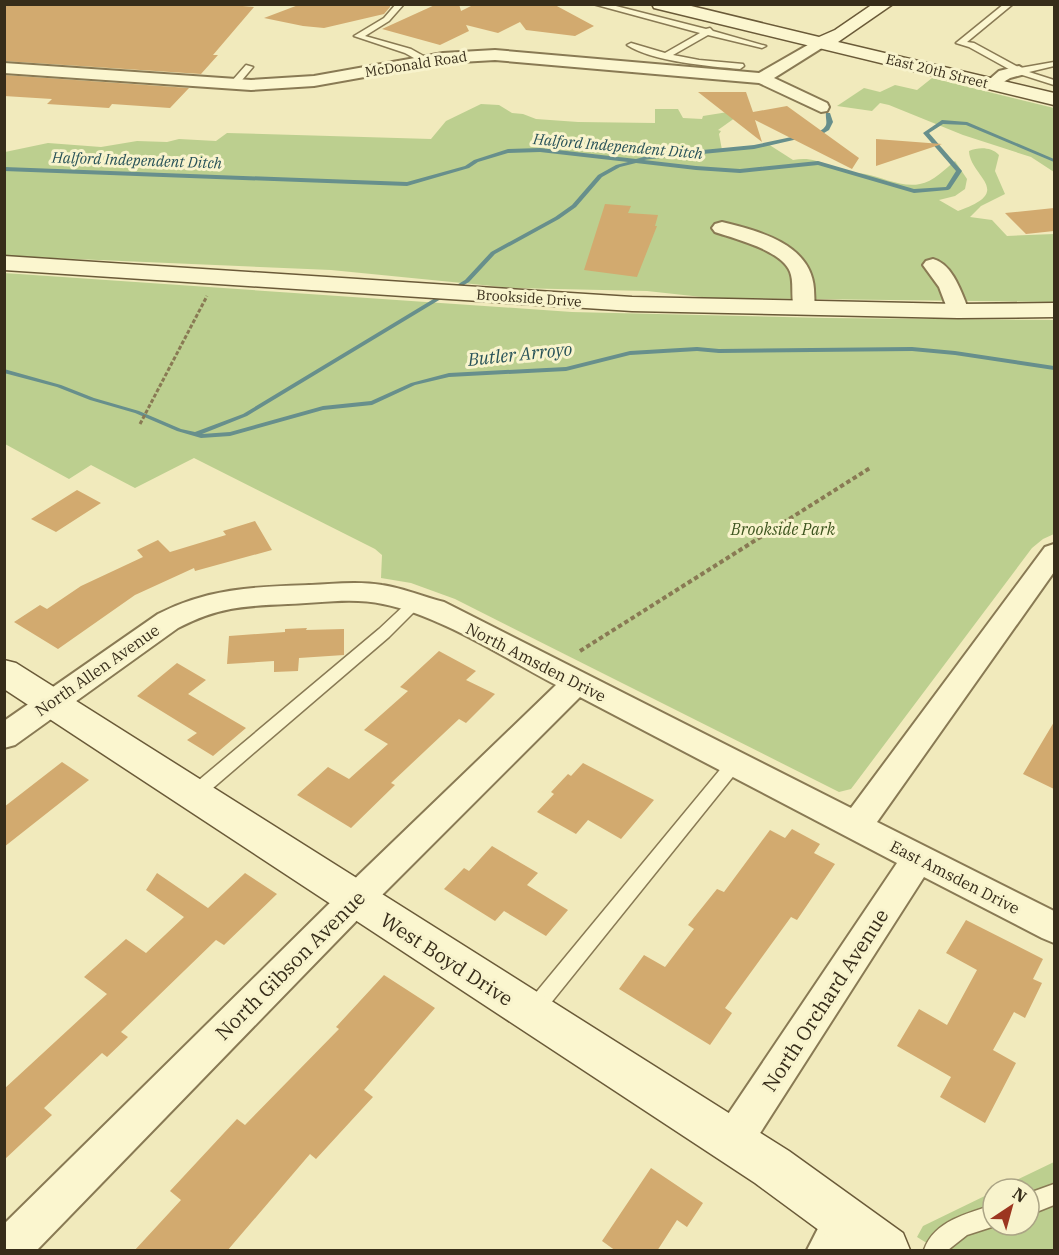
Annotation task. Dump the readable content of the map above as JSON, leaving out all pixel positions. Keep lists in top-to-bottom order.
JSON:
{
  "streets": {
    "main road": ["East 20th Street", "Brookside Drive", "West Boyd Drive"],
    "street": [
      "McDonald Road",
      "North Amsden Drive",
      "North Allen Avenue",
      "East Amsden Drive",
      "North Gibson Avenue",
      "North Orchard Avenue"
    ]
  },
  "crossings": [
    ["North Amsden Drive", "North Allen Avenue"],
    ["North Amsden Drive", "East Amsden Drive"],
    ["North Amsden Drive", "North Gibson Avenue"],
    ["North Allen Avenue", "West Boyd Drive"],
    ["East Amsden Drive", "North Orchard Avenue"],
    ["West Boyd Drive", "North Gibson Avenue"],
    ["West Boyd Drive", "North Orchard Avenue"]
  ],
  "water": ["Halford Independent Ditch", "Butler Arroyo"],
  "parks": ["Brookside Park"],
  "north": "top right"
}
